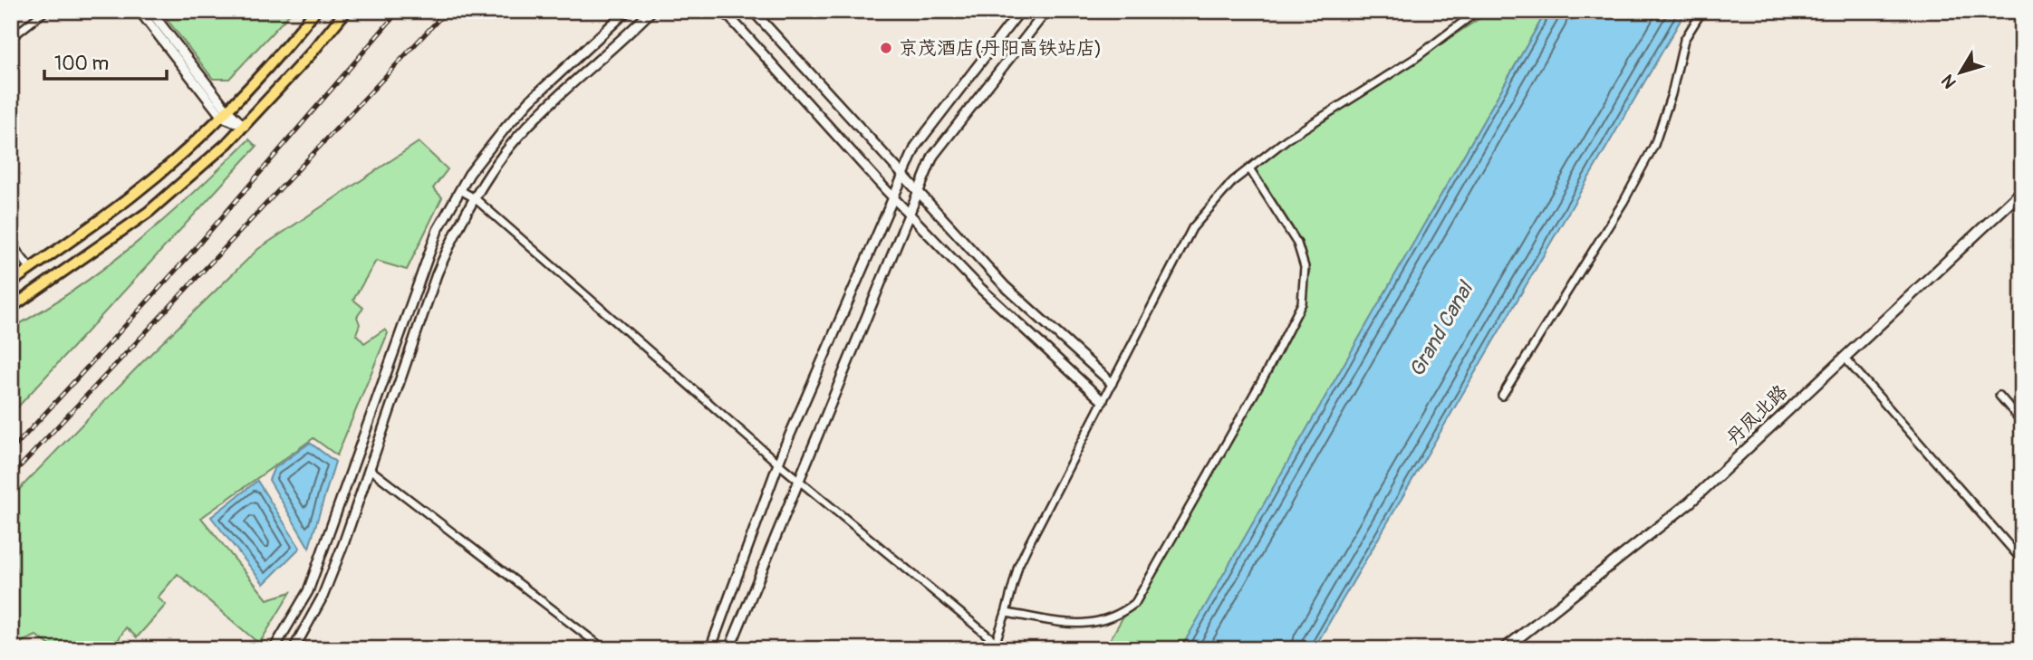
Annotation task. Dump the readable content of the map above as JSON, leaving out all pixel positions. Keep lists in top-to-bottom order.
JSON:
{
  "streets": {
    "main road": ["丹凤北路"]
  },
  "water": ["Grand Canal"],
  "places": ["京茂酒店(丹阳高铁站店)"],
  "scale_bar": "100 m",
  "north": "bottom left"
}
